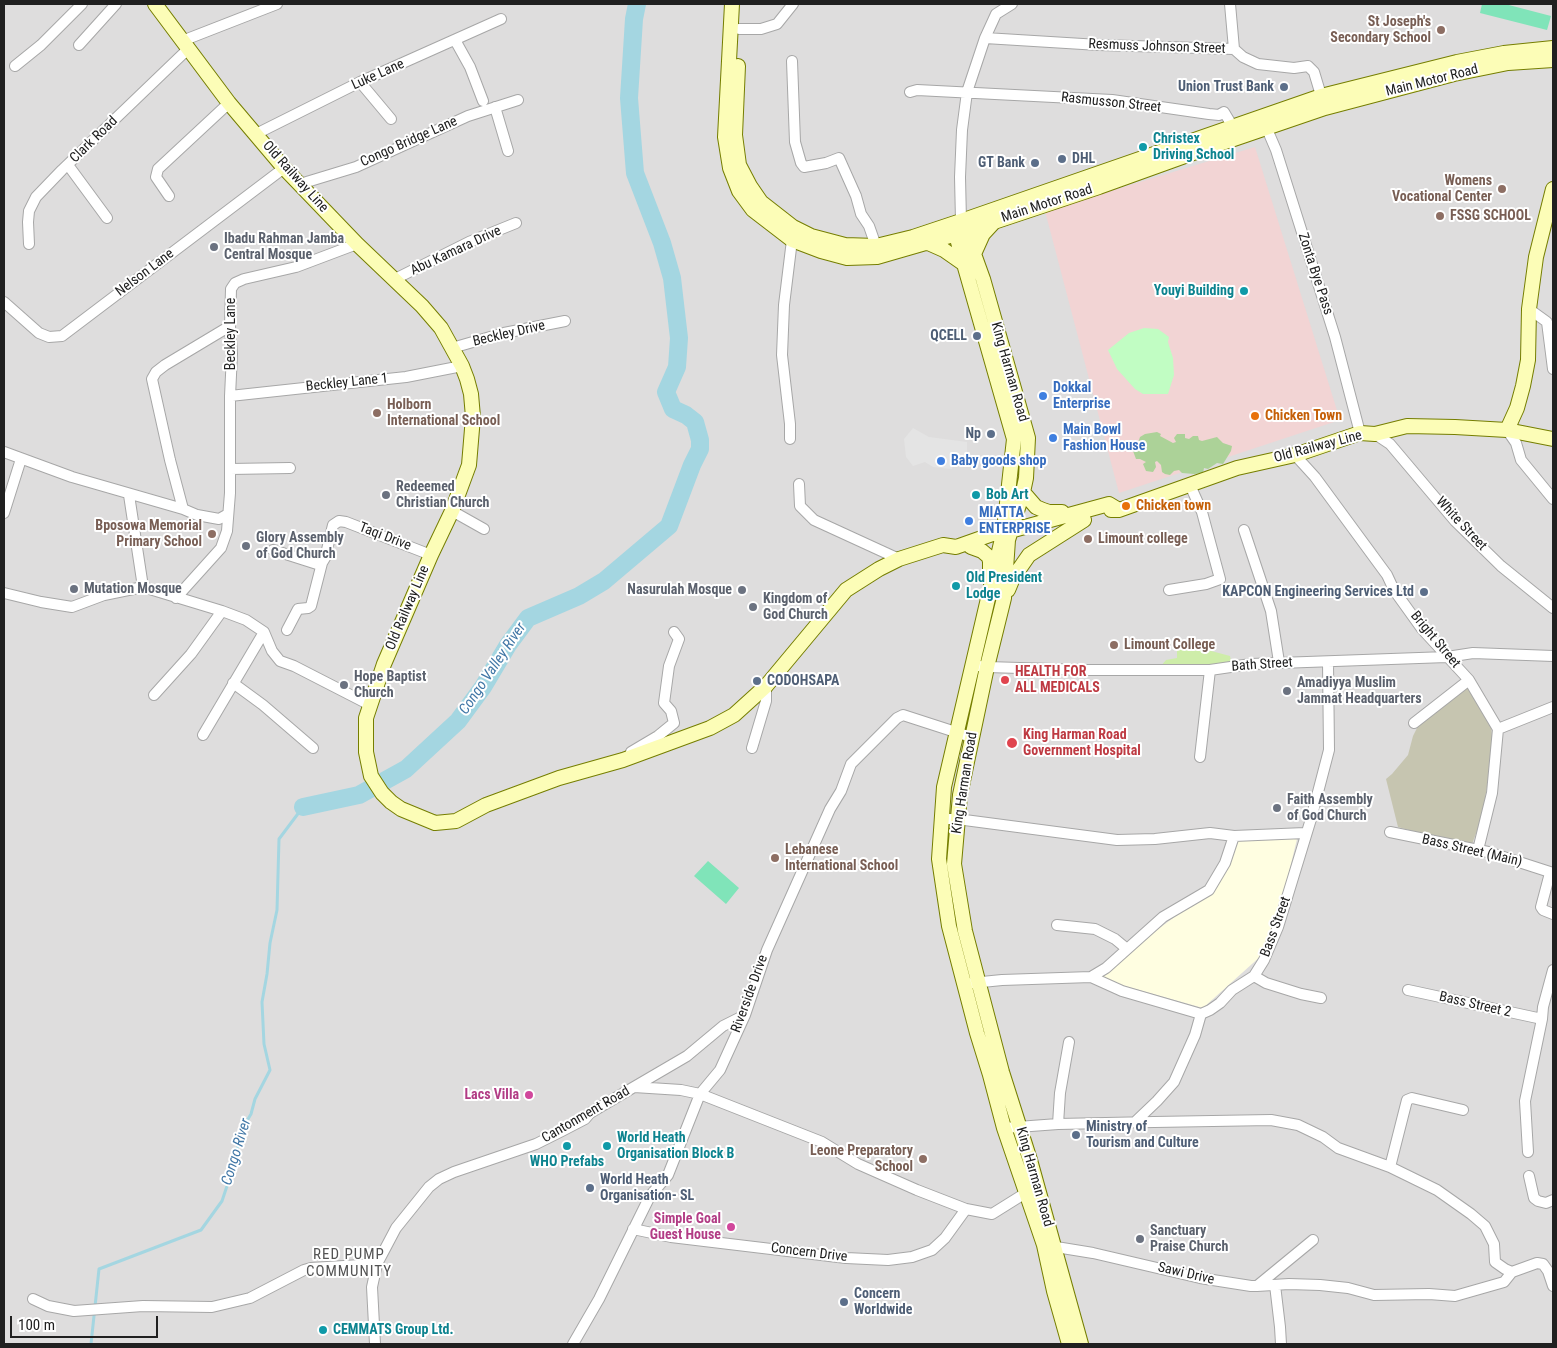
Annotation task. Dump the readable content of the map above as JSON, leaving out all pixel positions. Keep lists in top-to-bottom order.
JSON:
{
  "streets": {
    "main road": ["Main Motor Road", "Old Railway Line", "King Harman Road"],
    "street": [
      "Resmuss Johnson Street",
      "Luke Lane",
      "Rasmusson Street",
      "Clark Road",
      "Congo Bridge Lane",
      "Abu Kamara Drive",
      "Nelson Lane",
      "Zonta Bye Pass",
      "Beckley Lane",
      "Beckley Drive",
      "Beckley Lane 1",
      "White Street",
      "Taqi Drive",
      "Bright Street",
      "Bath Street",
      "Bass Street (Main)",
      "Bass Street",
      "Riverside Drive",
      "Bass Street 2",
      "Cantonment Road",
      "Concern Drive",
      "Sawi Drive"
    ]
  },
  "crossings": [
    ["Resmuss Johnson Street", "Main Motor Road"],
    ["Luke Lane", "Old Railway Line"],
    ["Main Motor Road", "Rasmusson Street"],
    ["Main Motor Road", "Zonta Bye Pass"],
    ["Main Motor Road", "King Harman Road"],
    ["Clark Road", "Old Railway Line"],
    ["Congo Bridge Lane", "Old Railway Line"],
    ["Old Railway Line", "Abu Kamara Drive"],
    ["Old Railway Line", "Nelson Lane"],
    ["Old Railway Line", "Zonta Bye Pass"],
    ["Old Railway Line", "Beckley Lane"],
    ["Old Railway Line", "Beckley Drive"],
    ["Old Railway Line", "King Harman Road"],
    ["Old Railway Line", "Beckley Lane 1"],
    ["Old Railway Line", "White Street"],
    ["Old Railway Line", "Taqi Drive"],
    ["Old Railway Line", "Bright Street"],
    ["Beckley Lane", "Beckley Lane 1"],
    ["King Harman Road", "Bath Street"],
    ["King Harman Road", "Riverside Drive"],
    ["King Harman Road", "Cantonment Road"],
    ["King Harman Road", "Sawi Drive"],
    ["Bright Street", "Bath Street"],
    ["Bath Street", "Bass Street"],
    ["Riverside Drive", "Cantonment Road"],
    ["Riverside Drive", "Concern Drive"],
    ["Cantonment Road", "Concern Drive"]
  ],
  "districts": ["RED PUMP COMMUNITY"],
  "water": ["Congo Valley River", "Congo River"],
  "places": [
    "St Joseph's Secondary School",
    "Union Trust Bank",
    "Christex Driving School",
    "DHL",
    "GT Bank",
    "Womens Vocational Center",
    "FSSG SCHOOL",
    "Ibadu Rahman Jamba Central Mosque",
    "Youyi Building",
    "QCELL",
    "Dokkal Enterprise",
    "Holborn International School",
    "Chicken Town",
    "Np",
    "Main Bowl Fashion House",
    "Baby goods shop",
    "Redeemed Christian Church",
    "Bob Art",
    "Chicken town",
    "MIATTA ENTERPRISE",
    "Bposowa Memorial Primary School",
    "Limount college",
    "Glory Assembly of God Church",
    "Old President Lodge",
    "Mutation Mosque",
    "Nasurulah Mosque",
    "KAPCON Engineering Services Ltd",
    "Kingdom of God Church",
    "Limount College",
    "HEALTH FOR ALL MEDICALS",
    "CODOHSAPA",
    "Hope Baptist Church",
    "Amadiyya Muslim Jammat Headquarters",
    "King Harman Road Government Hospital",
    "Faith Assembly of God Church",
    "Lebanese International School",
    "Lacs Villa",
    "Ministry of Tourism and Culture",
    "WHO Prefabs",
    "World Heath Organisation Block B",
    "Leone Preparatory School",
    "World Heath Organisation- SL",
    "Simple Goal Guest House",
    "Sanctuary Praise Church",
    "Concern Worldwide",
    "CEMMATS Group Ltd."
  ],
  "scale_bar": "100 m"
}
